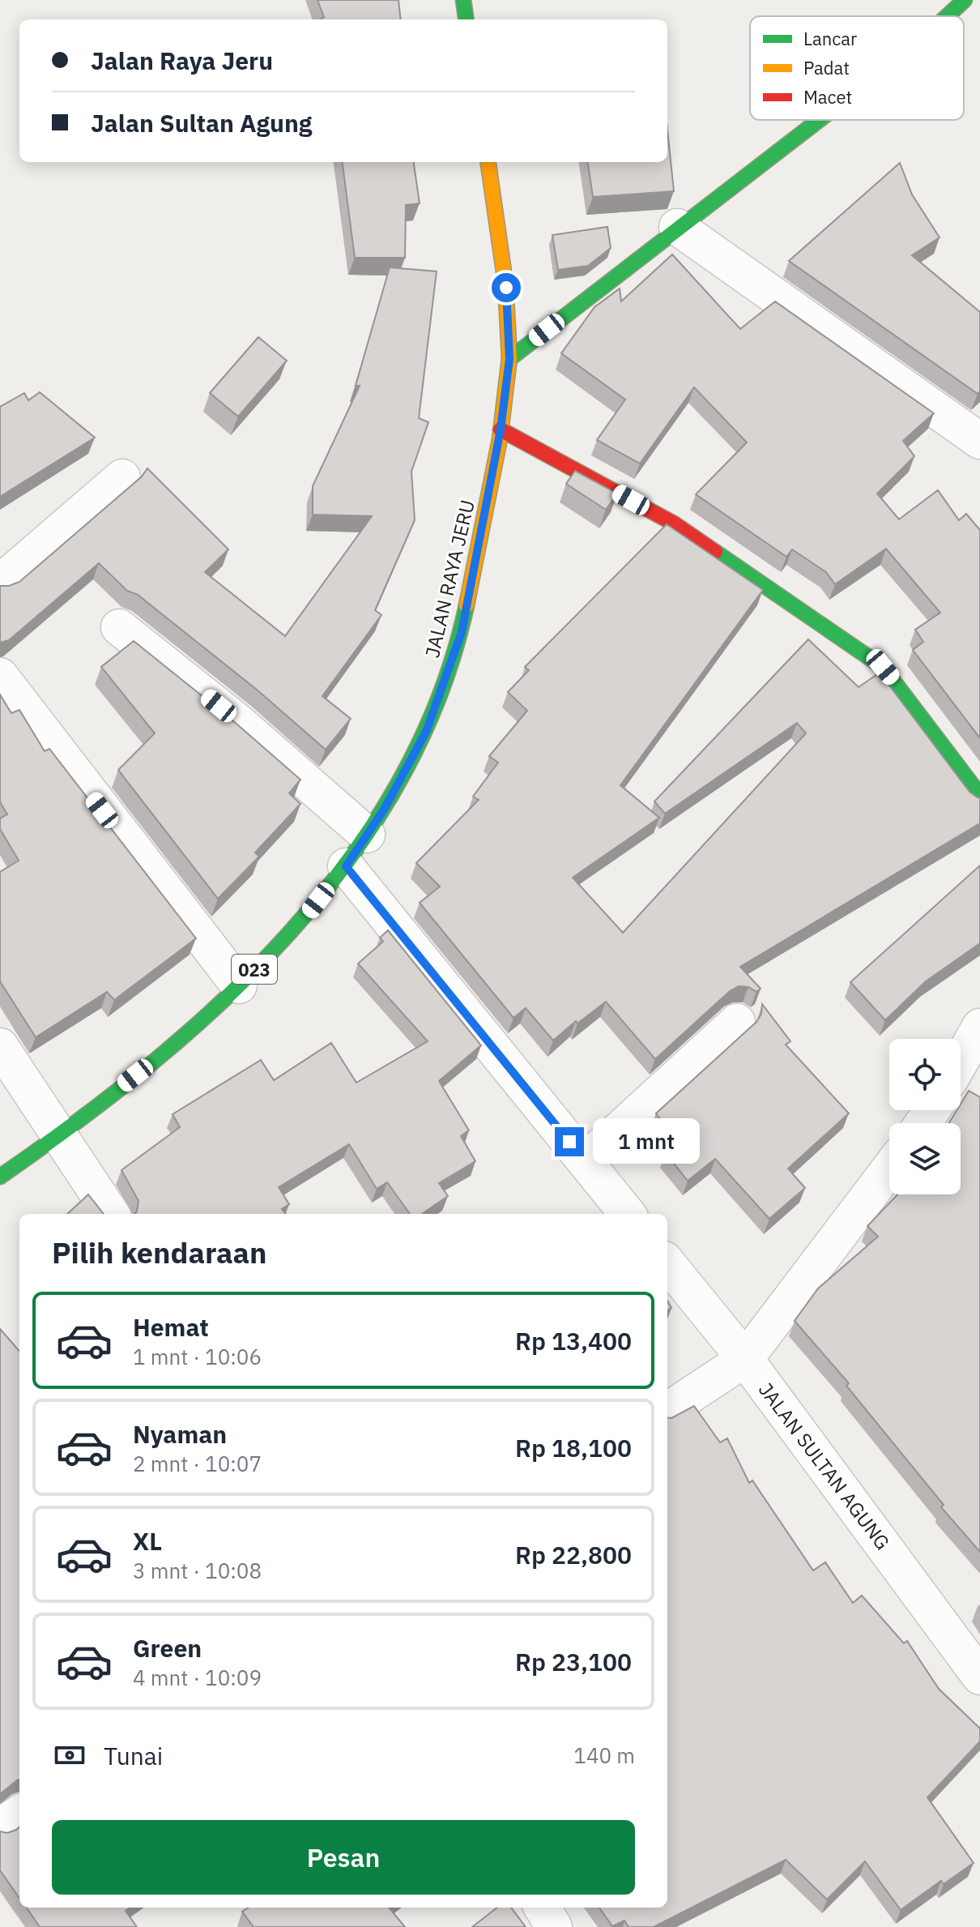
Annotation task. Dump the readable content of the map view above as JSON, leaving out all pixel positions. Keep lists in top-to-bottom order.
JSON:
{
  "streets": {
    "main road": ["JALAN RAYA JERU", "023"],
    "street": ["JALAN SULTAN AGUNG"]
  },
  "legend": ["Lancar", "Padat", "Macet"],
  "page": {
    "banner": ["Jalan Raya Jeru", "Jalan Sultan Agung"],
    "bubble": "1 mnt",
    "heading": "Pilih kendaraan",
    "list": [
      {
        "name": "Hemat",
        "note": "1 mnt · 10:06",
        "value": "Rp 13,400"
      },
      {
        "name": "Nyaman",
        "note": "2 mnt · 10:07",
        "value": "Rp 18,100"
      },
      {
        "name": "XL",
        "note": "3 mnt · 10:08",
        "value": "Rp 22,800"
      },
      {
        "name": "Green",
        "note": "4 mnt · 10:09",
        "value": "Rp 23,100"
      }
    ],
    "pay": ["Tunai", "140 m"],
    "buttons": "Pesan"
  }
}
